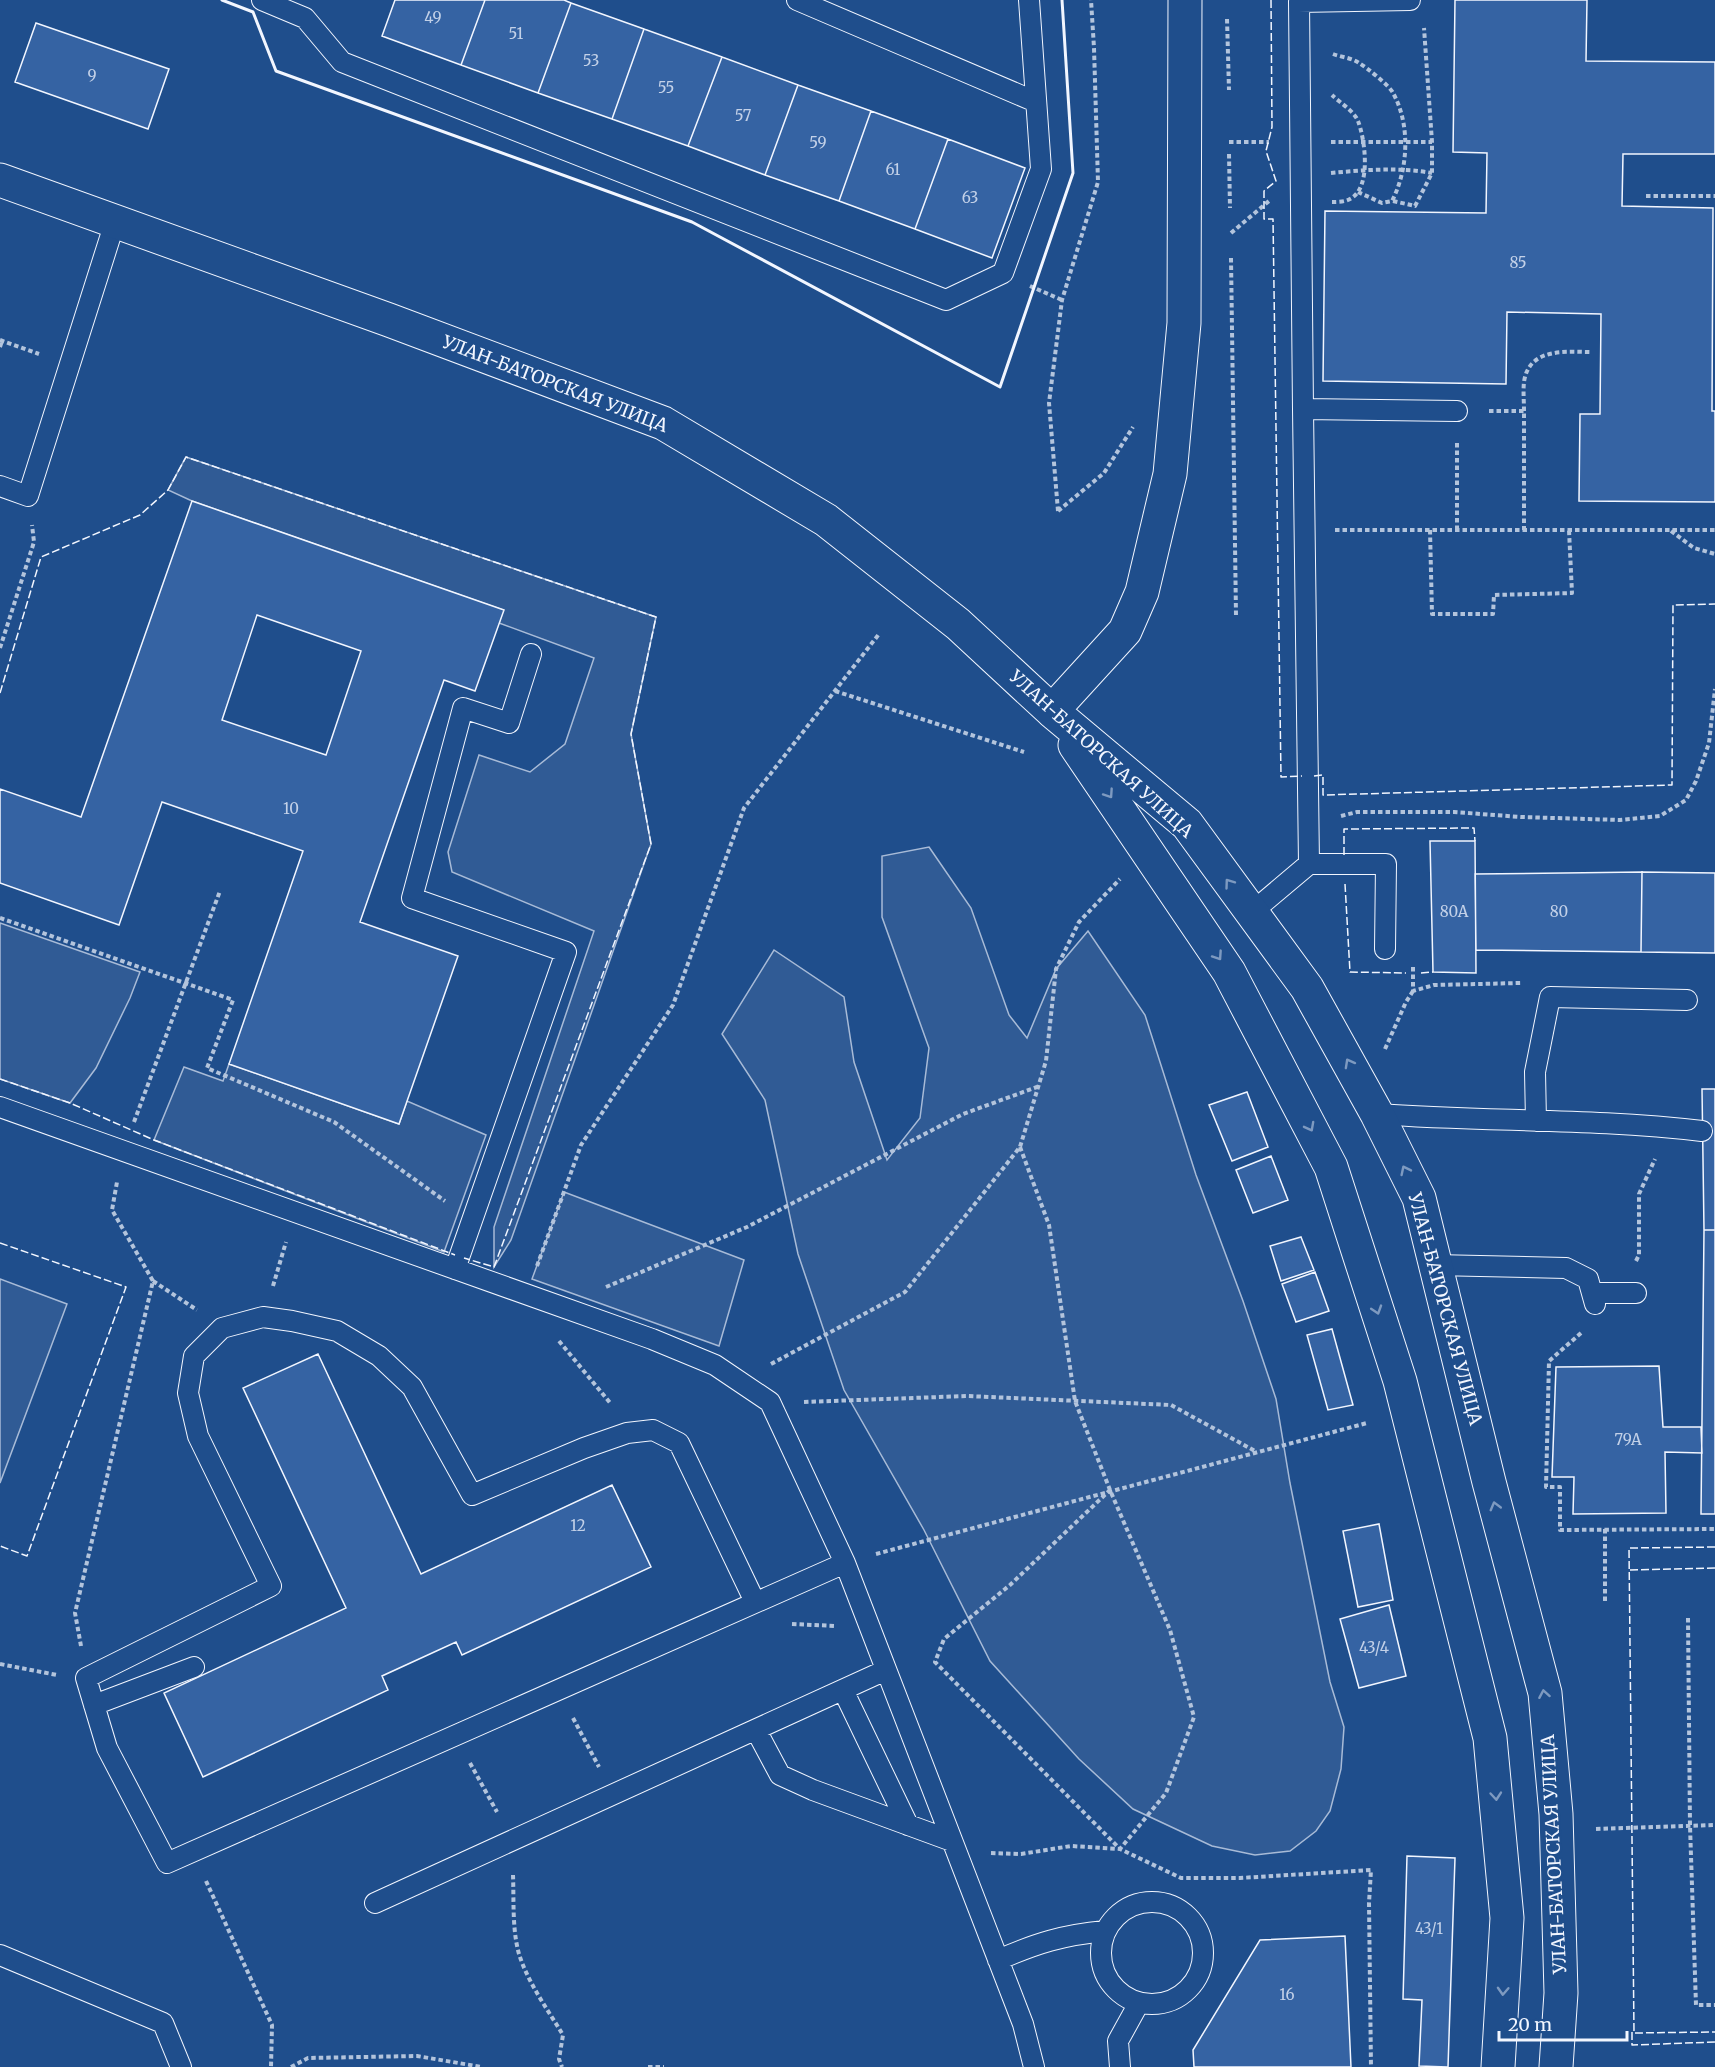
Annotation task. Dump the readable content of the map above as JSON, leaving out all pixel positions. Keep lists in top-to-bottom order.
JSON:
{
  "streets": {
    "street": ["УЛАН-БАТОРСКАЯ УЛИЦА"]
  },
  "house_numbers": [
    "49",
    "51",
    "53",
    "9",
    "55",
    "57",
    "59",
    "61",
    "63",
    "85",
    "10",
    "80А",
    "80",
    "79А",
    "12",
    "43/4",
    "43/1",
    "16"
  ],
  "scale_bar": "20 m"
}
